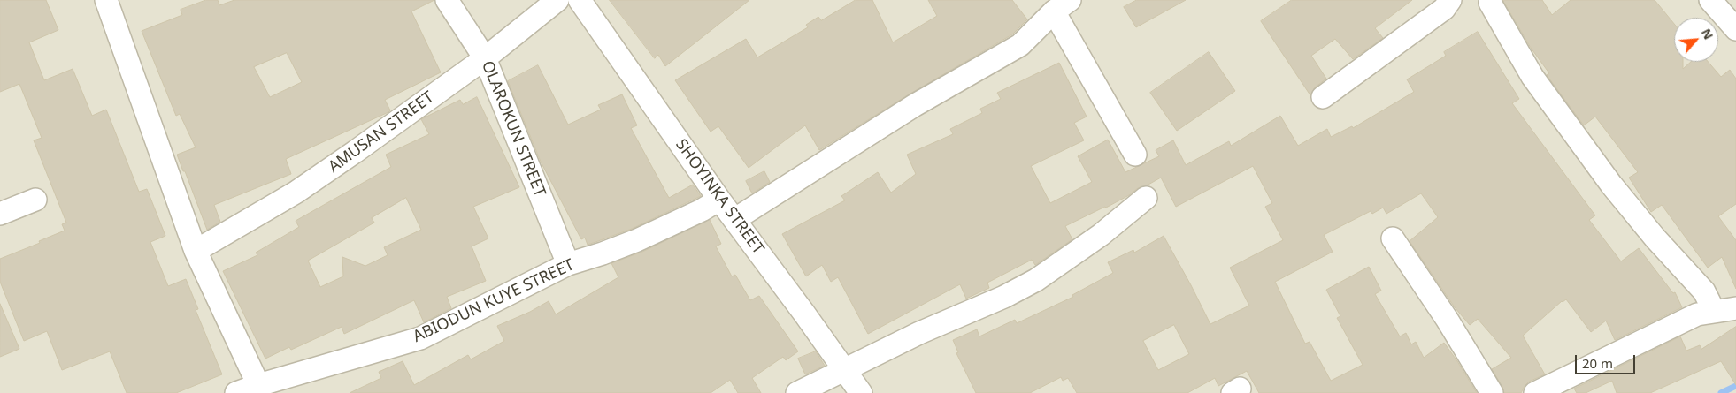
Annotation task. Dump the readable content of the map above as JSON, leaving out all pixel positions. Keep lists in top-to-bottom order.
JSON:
{
  "streets": {
    "street": [
      "OLAROKUN STREET",
      "AMUSAN STREET",
      "SHOYINKA STREET",
      "ABIODUN KUYE STREET"
    ]
  },
  "crossings": [
    ["OLAROKUN STREET", "AMUSAN STREET"],
    ["OLAROKUN STREET", "ABIODUN KUYE STREET"],
    ["SHOYINKA STREET", "ABIODUN KUYE STREET"]
  ],
  "scale_bar": "20 m",
  "north": "top right"
}
